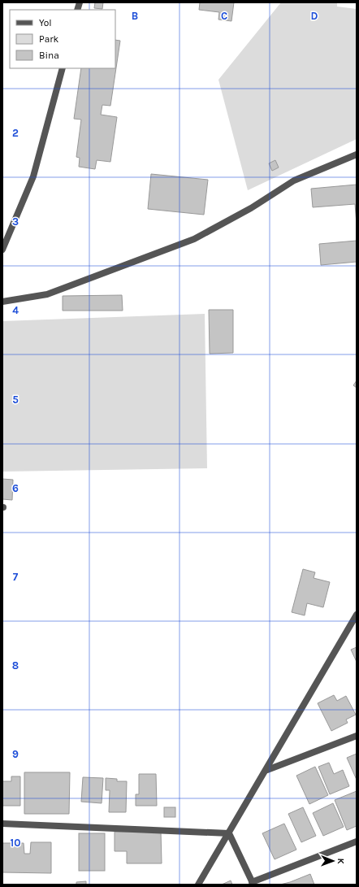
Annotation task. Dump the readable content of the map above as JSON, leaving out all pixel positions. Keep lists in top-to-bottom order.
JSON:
{
  "legend": ["Yol", "Park", "Bina"],
  "north": "right",
  "grid": {
    "columns": ["B", "C", "D"],
    "rows": [
      "2",
      "3",
      "4",
      "5",
      "6",
      "7",
      "8",
      "9",
      "10"
    ]
  }
}
